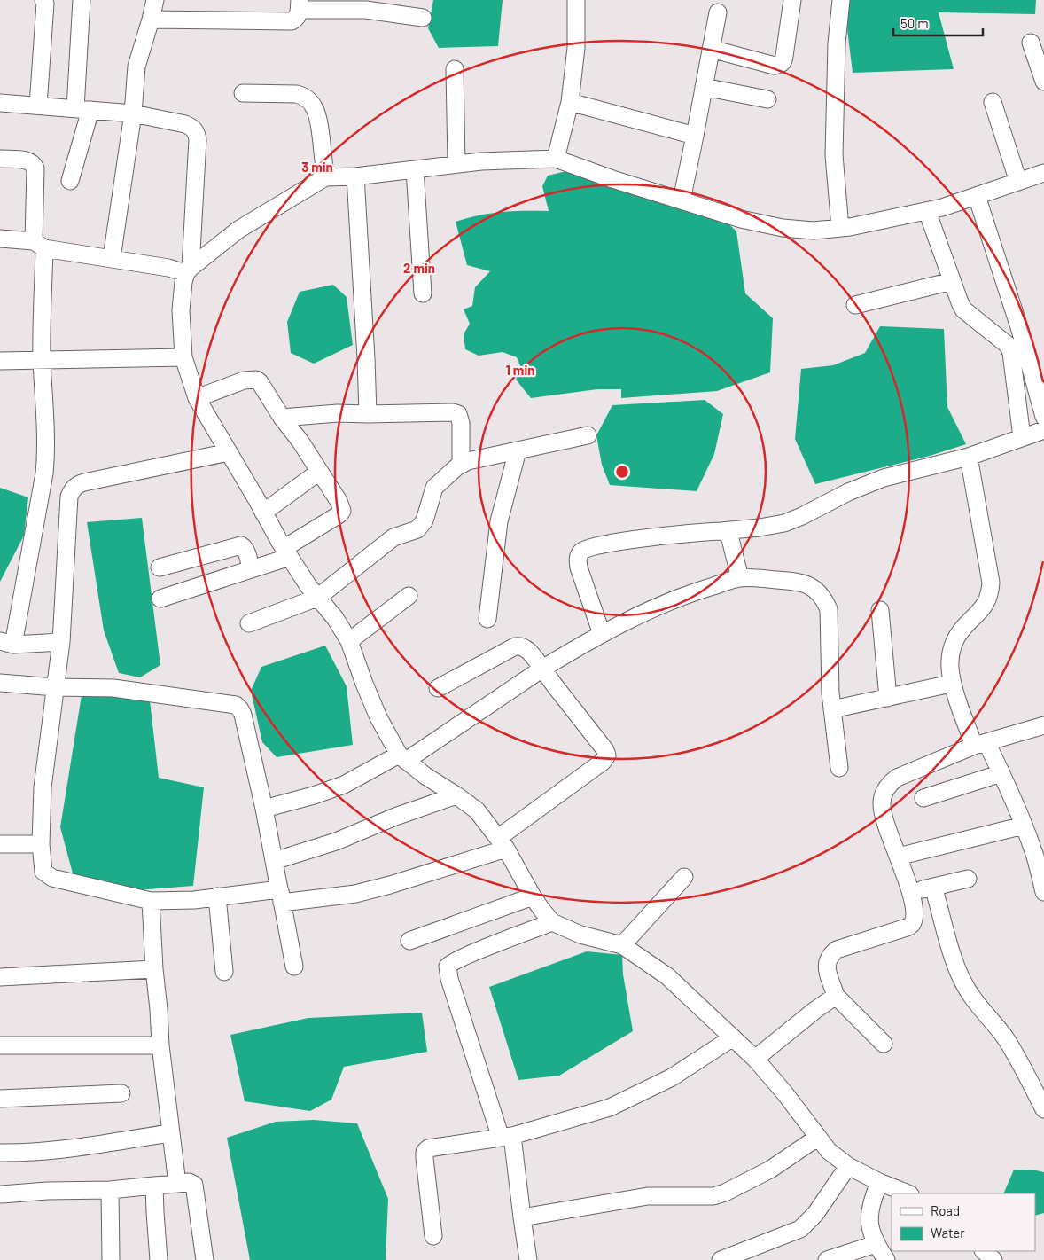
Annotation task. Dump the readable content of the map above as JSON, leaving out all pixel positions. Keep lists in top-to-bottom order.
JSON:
{
  "legend": ["Road", "Water"],
  "scale_bar": "50 m",
  "rings": ["3 min", "2 min", "1 min"]
}
